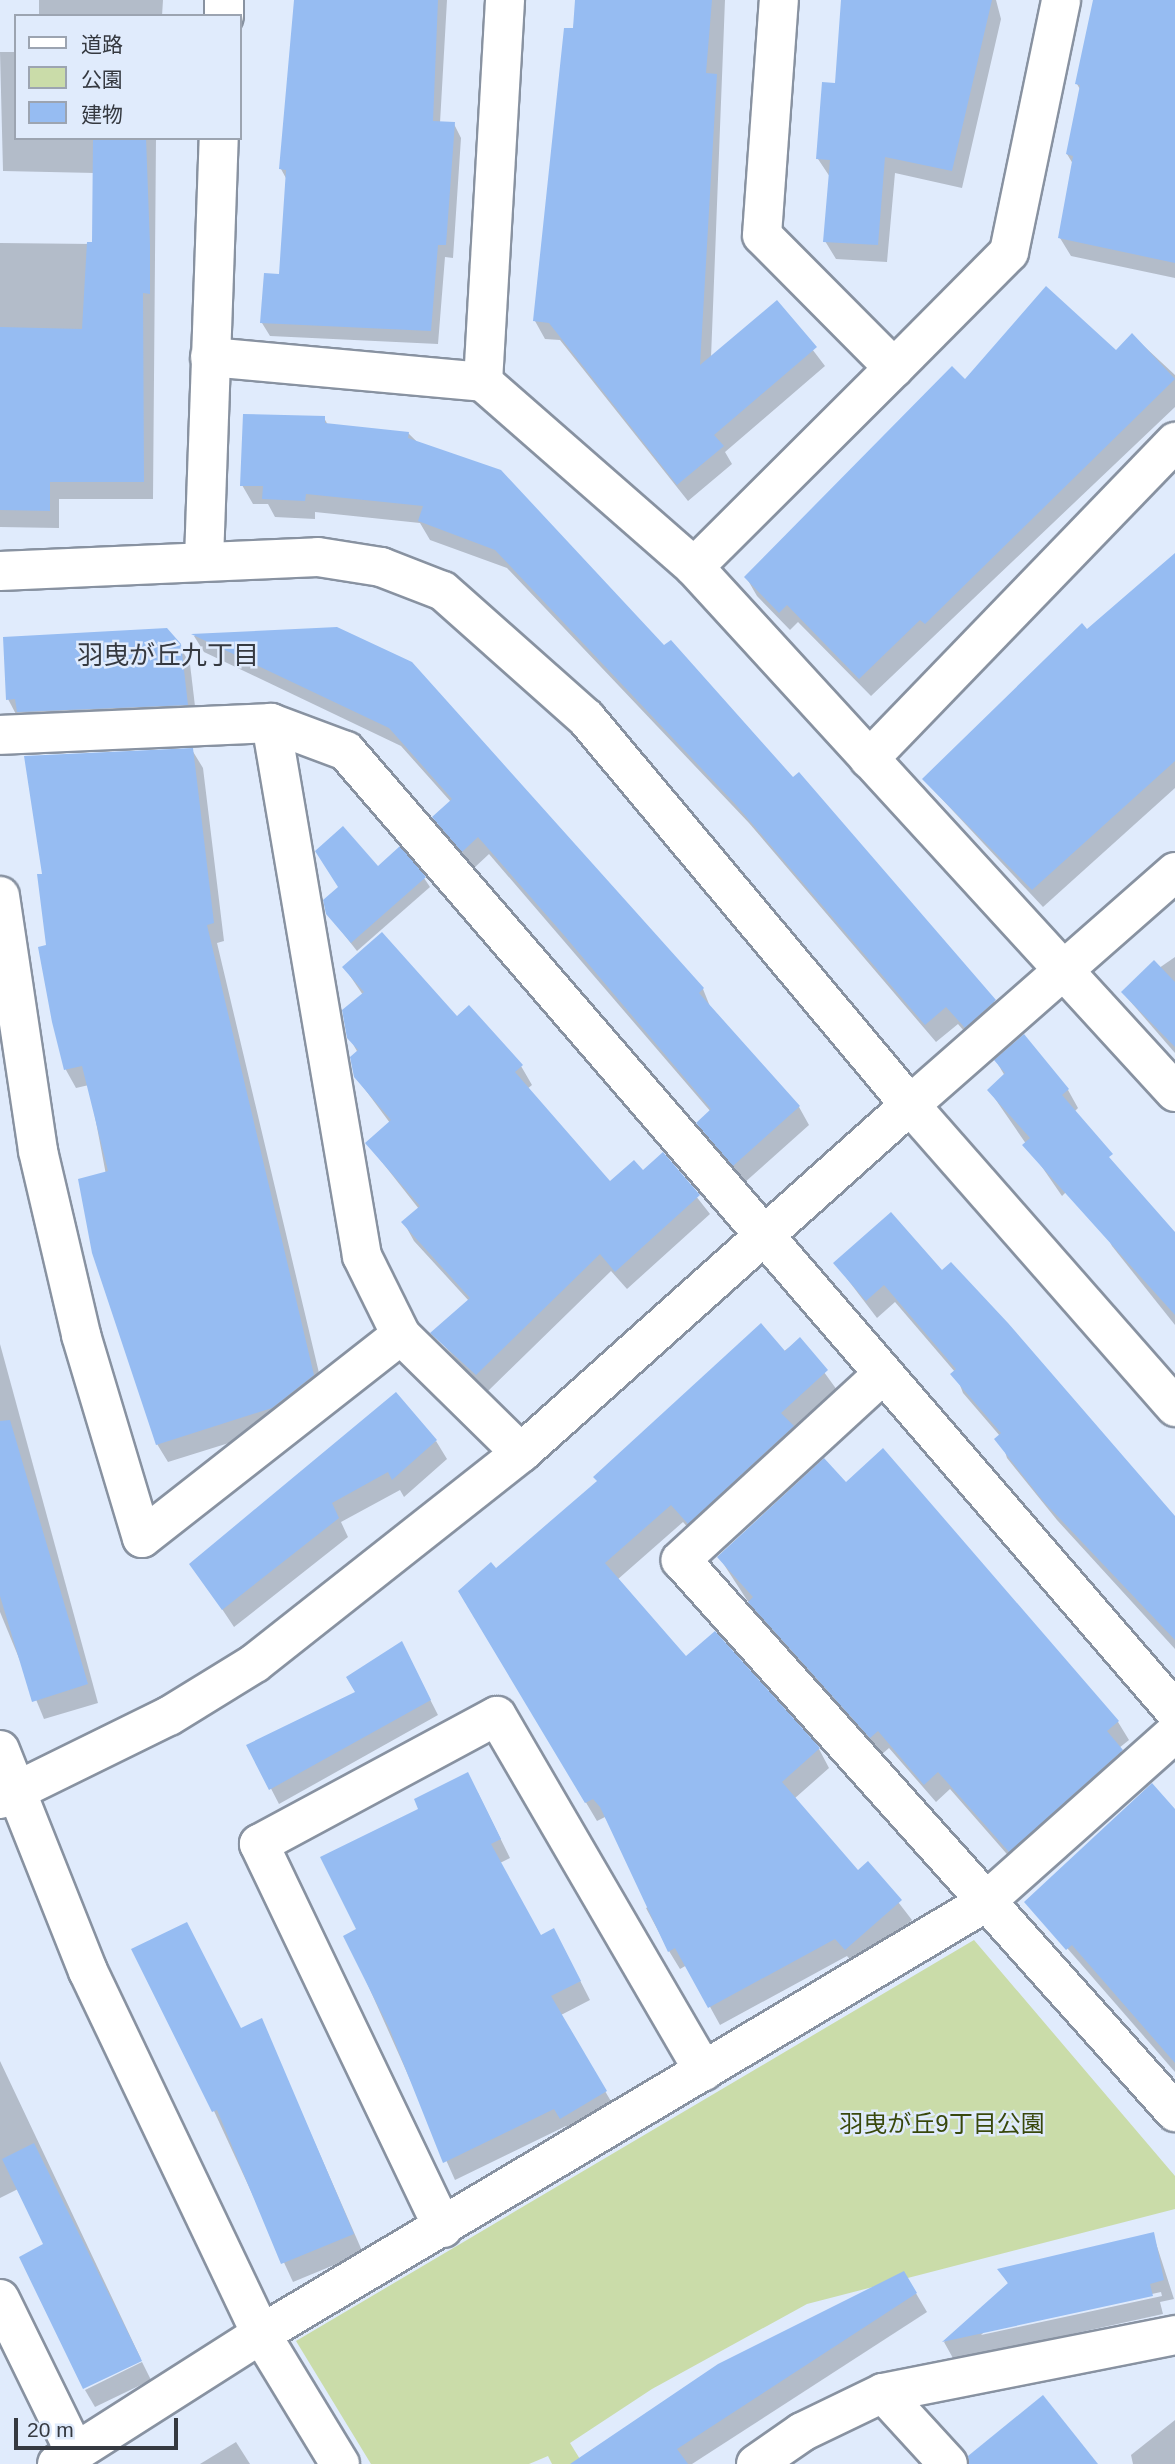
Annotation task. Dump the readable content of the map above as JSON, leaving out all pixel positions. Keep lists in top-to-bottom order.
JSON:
{
  "districts": ["羽曳が丘九丁目"],
  "parks": ["羽曳が丘9丁目公園"],
  "legend": ["道路", "公園", "建物"],
  "scale_bar": "20 m"
}
